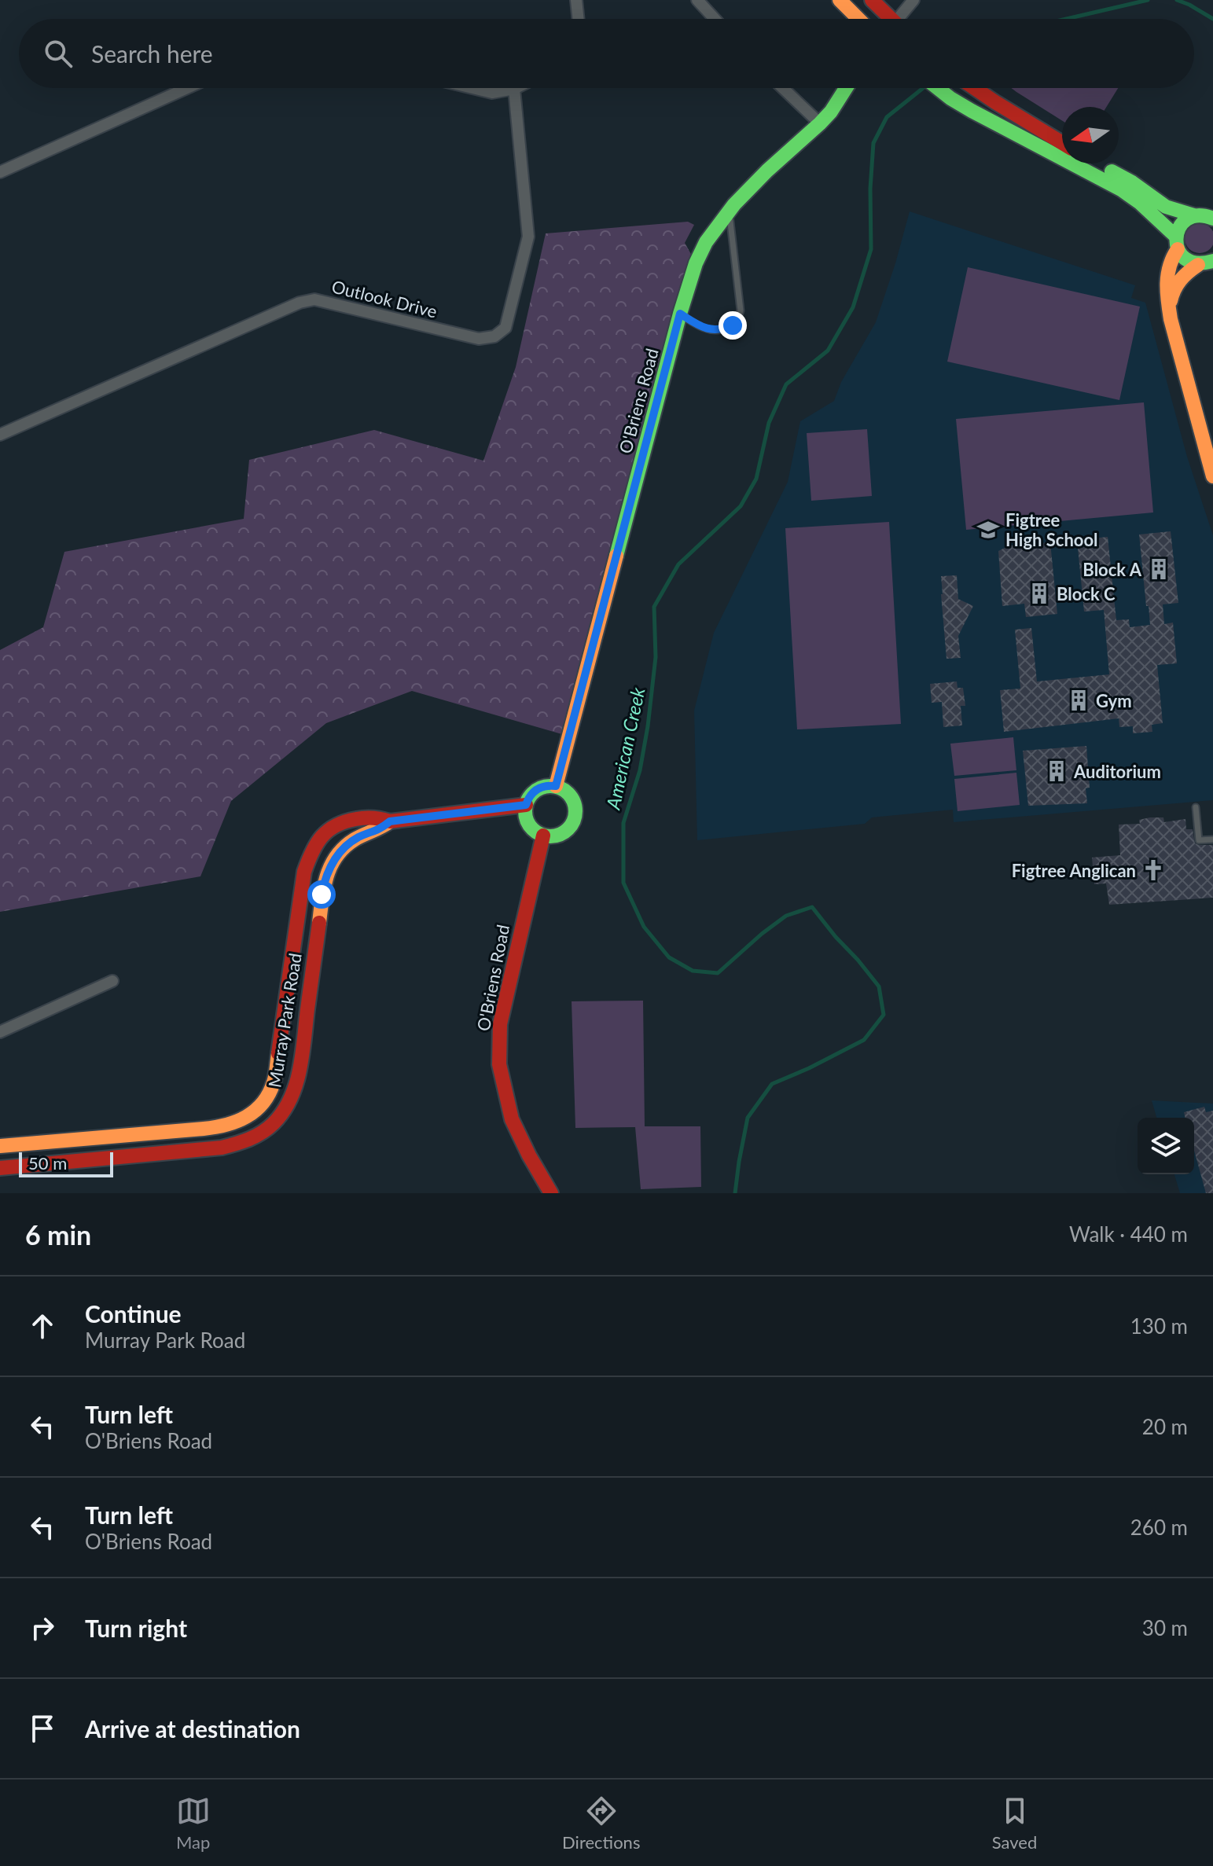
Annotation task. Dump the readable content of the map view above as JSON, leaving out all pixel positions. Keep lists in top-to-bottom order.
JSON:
{
  "streets": {
    "street": ["Outlook Drive", "O'Briens Road", "Murray Park Road"]
  },
  "crossings": [
    ["O'Briens Road", "Murray Park Road"]
  ],
  "water": ["American Creek"],
  "places": {
    "school or university": ["Figtree High School"],
    "building": [
      "Block A",
      "Block C",
      "Gym",
      "Auditorium"
    ],
    "church": ["Figtree Anglican"]
  },
  "scale_bar": "50 m",
  "north": "left",
  "page": {
    "search": "Search here",
    "scale": "50 m",
    "heading": ["6 min", "Walk · 440 m"],
    "list": [
      ["Continue", "Murray Park Road", "130 m"],
      ["Turn left", "O'Briens Road", "20 m"],
      ["Turn left", "O'Briens Road", "260 m"],
      ["Turn right", "30 m"],
      "Arrive at destination"
    ],
    "nav": ["Map", "Directions", "Saved"]
  }
}
